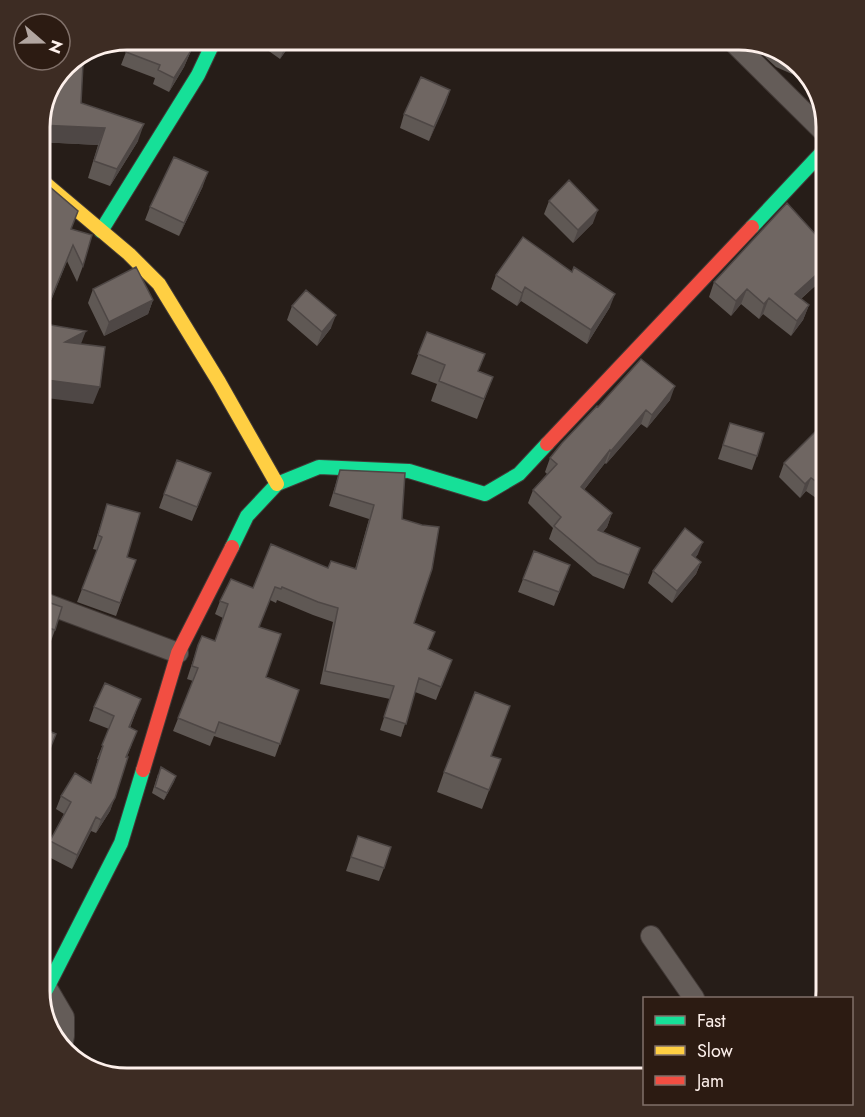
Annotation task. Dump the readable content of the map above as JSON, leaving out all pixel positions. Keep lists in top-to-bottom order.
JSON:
{
  "legend": ["Fast", "Slow", "Jam"],
  "north": "right"
}
